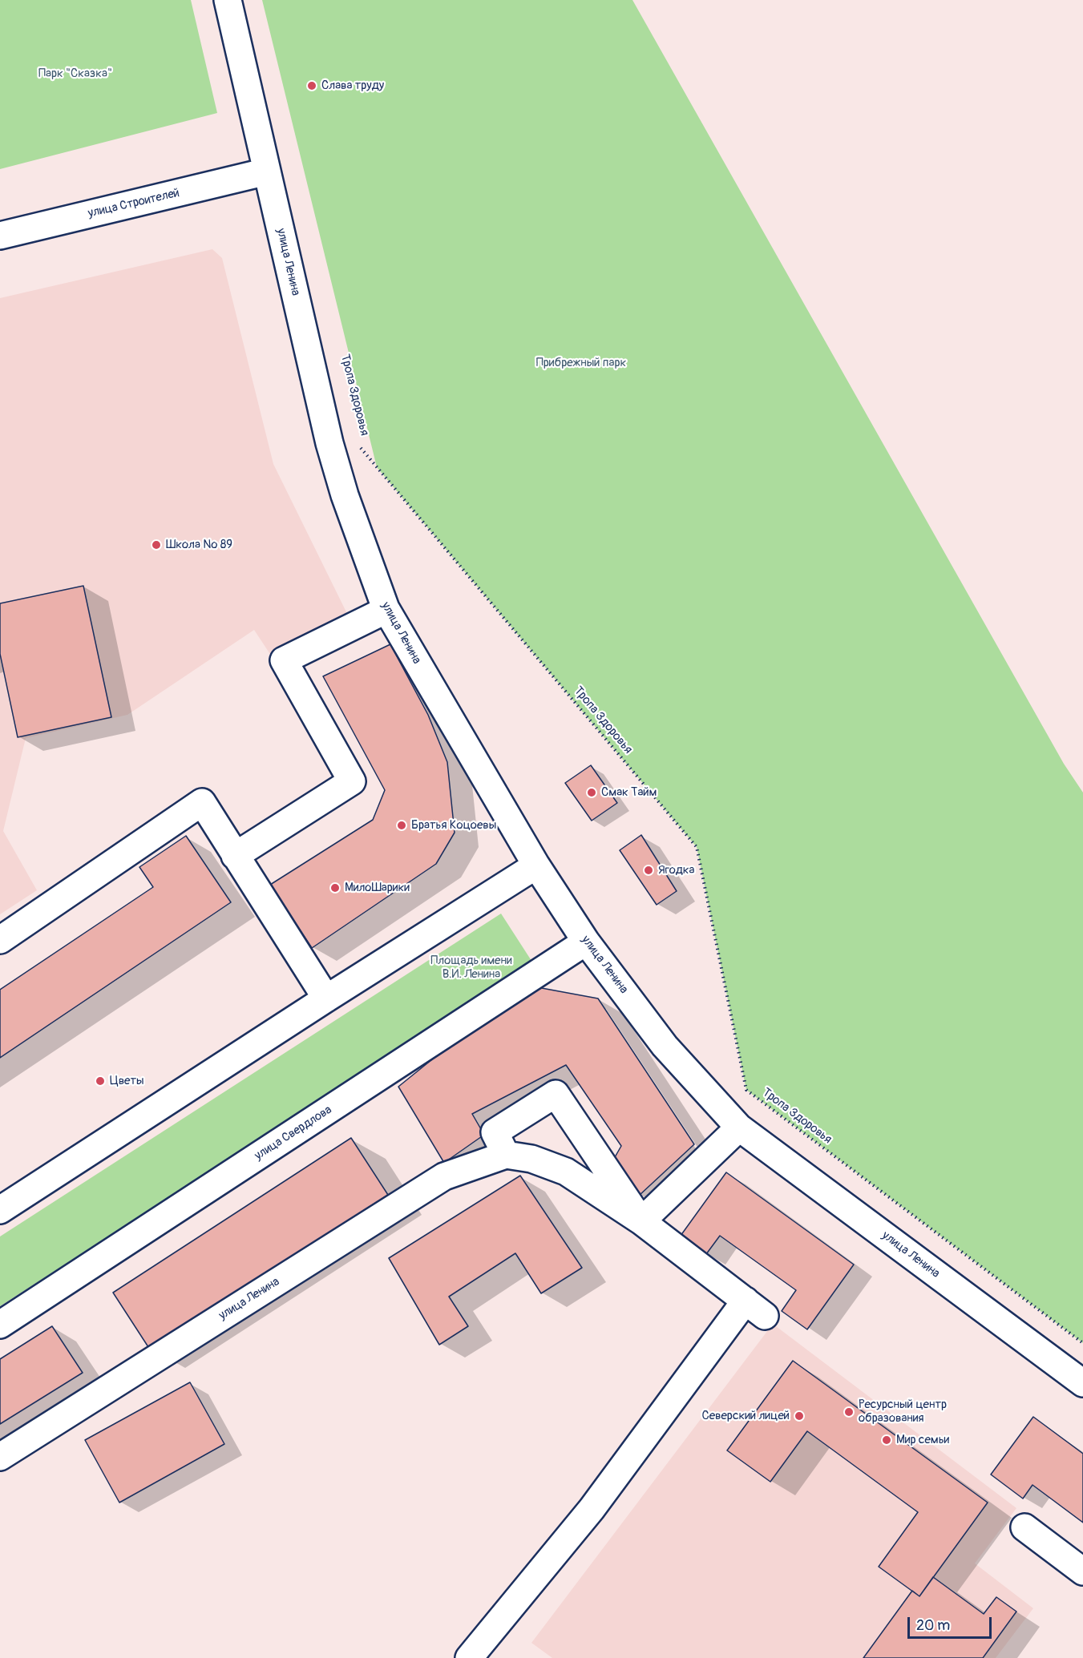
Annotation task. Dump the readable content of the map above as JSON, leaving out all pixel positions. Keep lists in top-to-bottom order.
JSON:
{
  "streets": {
    "street": ["улица Строителей", "улица Ленина", "улица Свердлова"],
    "path": ["Тропа Здоровья"]
  },
  "crossings": [
    ["улица Строителей", "улица Ленина"],
    ["улица Ленина", "улица Свердлова"]
  ],
  "parks": ["Парк \"Сказка\"", "Прибрежный парк", "Площадь имени В.И. Ленина"],
  "places": [
    "Слава труду",
    "Школа № 89",
    "Смак Тайм",
    "Братья Коцоевы",
    "Ягодка",
    "МилоШарики",
    "Цветы",
    "Ресурсный центр образования",
    "Северский лицей",
    "Мир семьи"
  ],
  "scale_bar": "20 m"
}
